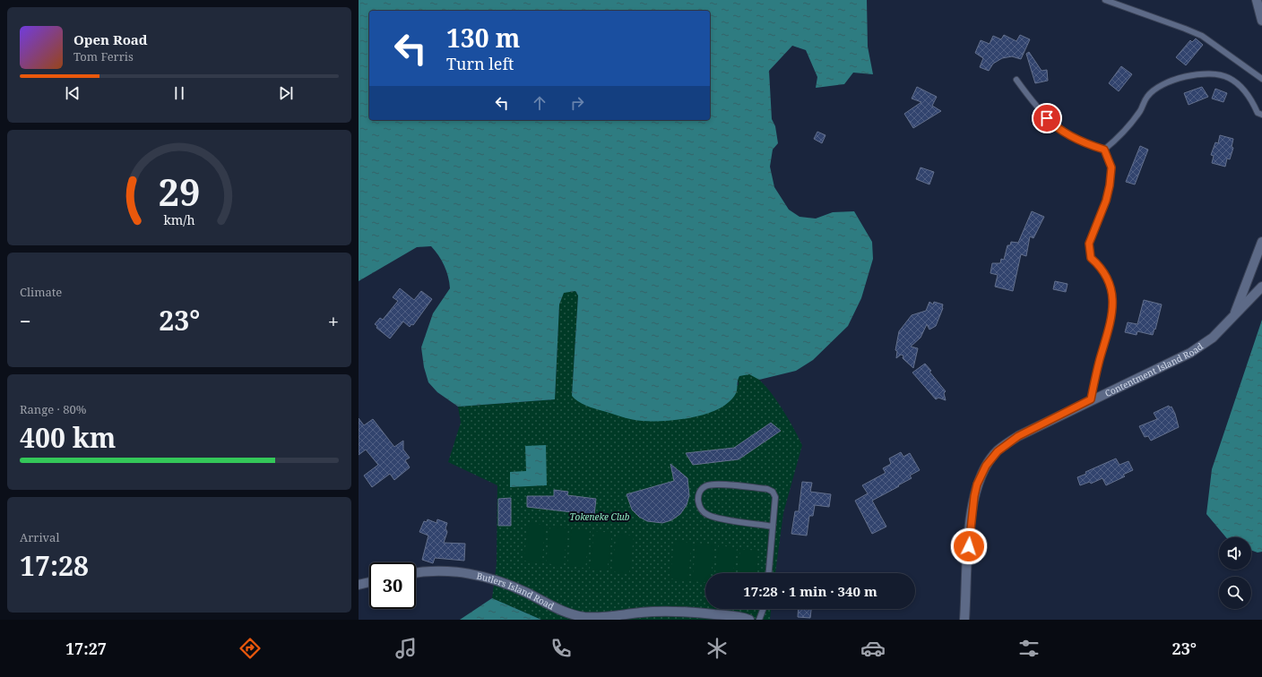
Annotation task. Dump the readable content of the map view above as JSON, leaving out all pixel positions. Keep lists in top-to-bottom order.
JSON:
{
  "streets": {
    "street": ["Contentment Island Road", "Butlers Island Road"]
  },
  "parks": ["Tokeneke Club"],
  "page": {
    "turn": ["130 m", "Turn left"],
    "song": ["Open Road", "Tom Ferris"],
    "tile": [
      "Climate",
      ["Range · 80%", "400 km"],
      ["Arrival", "17:28"]
    ],
    "heat": ["−", "23°", "+"],
    "limit": "30",
    "trip": "17:28 · 1 min · 340 m",
    "tabs": ["17:27", "23°"],
    "gauge": ["29", "km/h"]
  }
}
